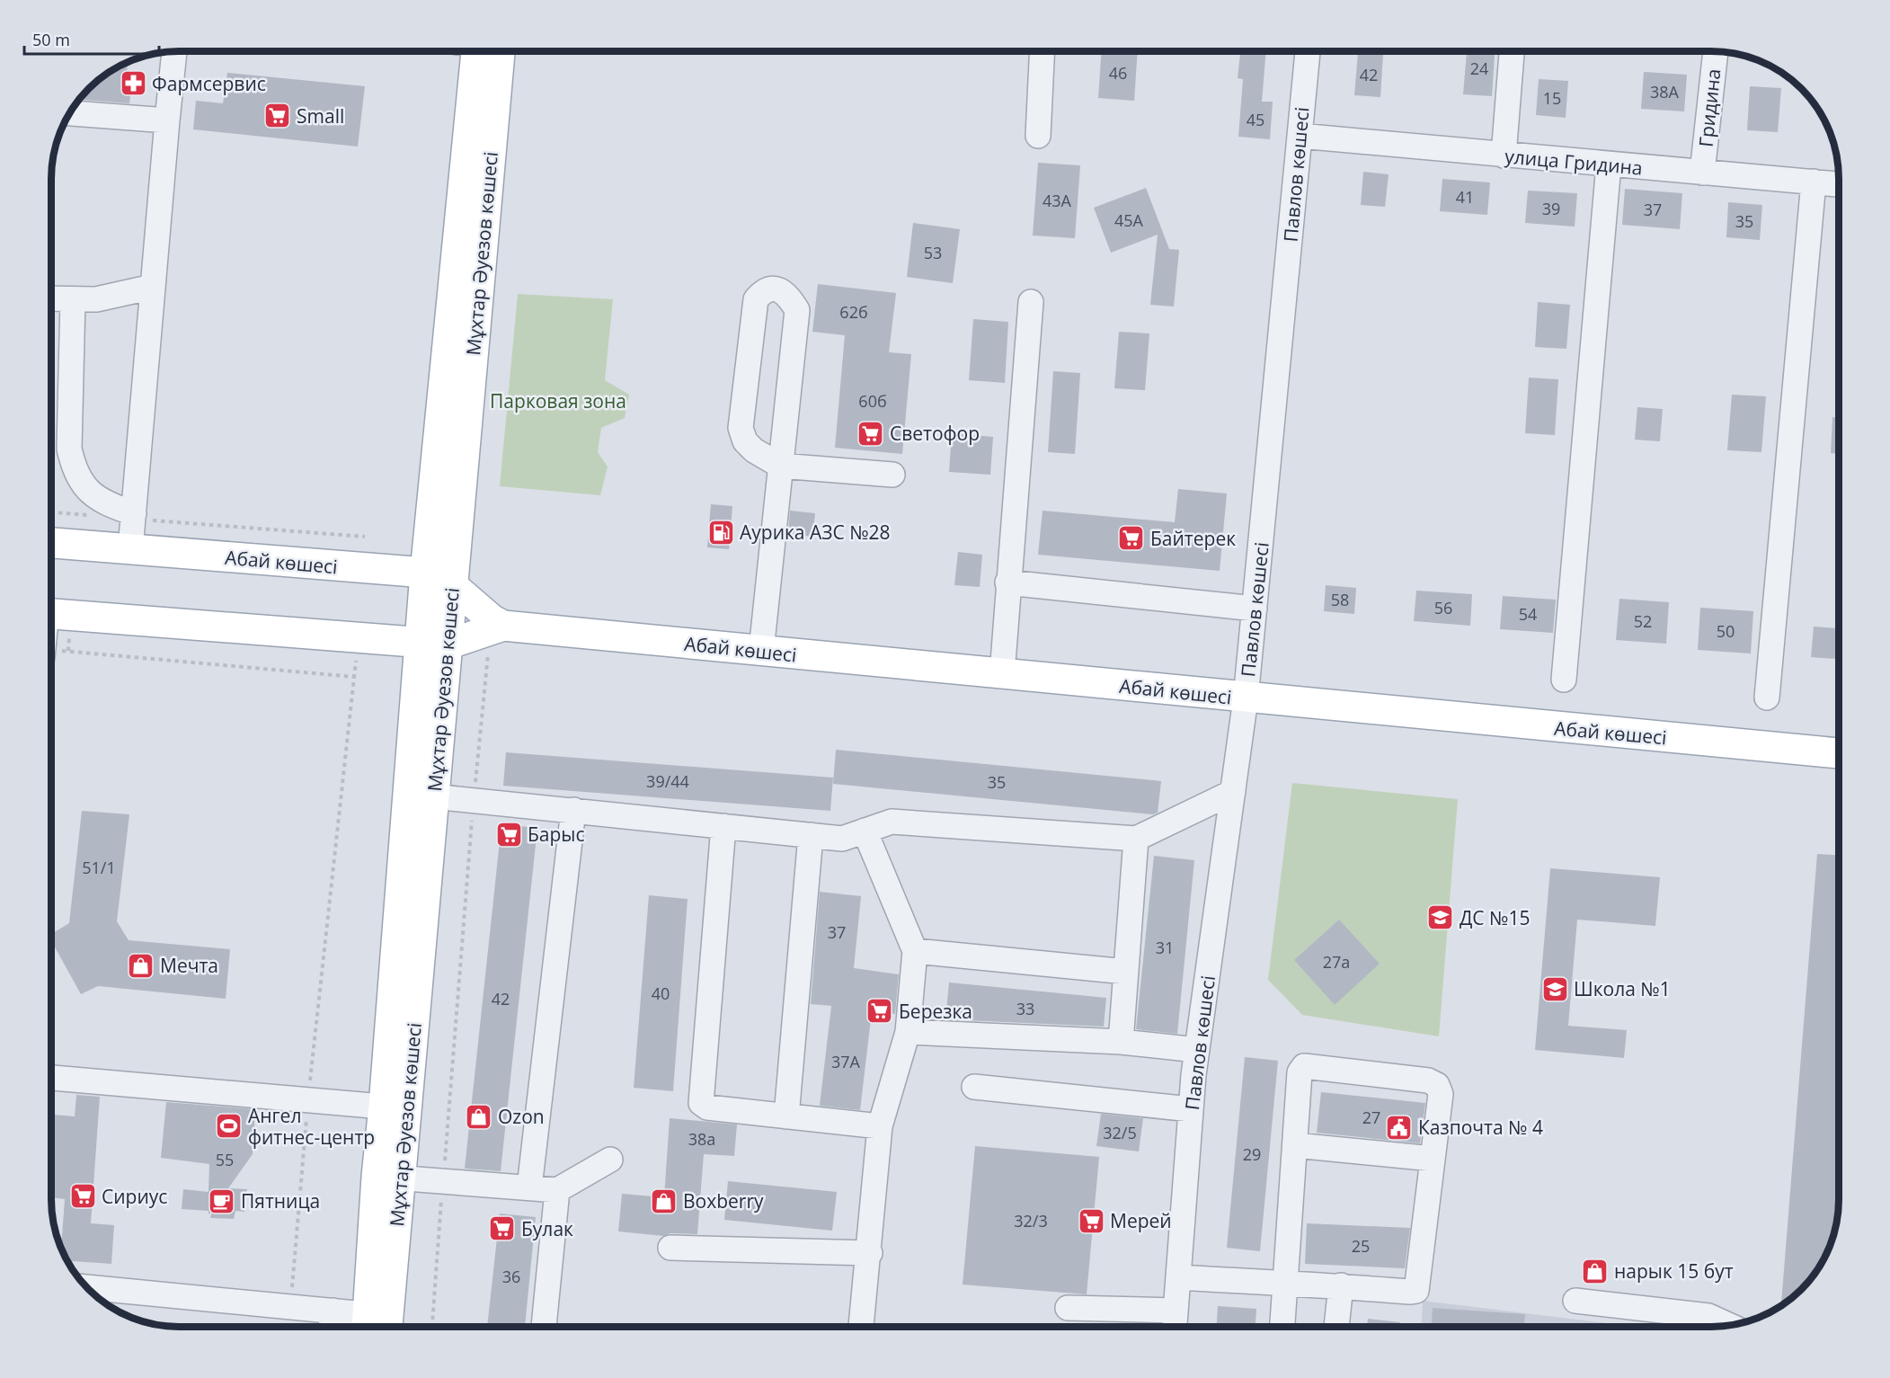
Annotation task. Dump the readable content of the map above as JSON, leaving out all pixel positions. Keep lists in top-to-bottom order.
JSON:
{
  "streets": {
    "main road": ["Мұхтар Әуезов көшесі", "Абай көшесі"],
    "street": ["Гридина", "улица Гридина", "Павлов көшесі"]
  },
  "crossings": [
    ["Гридина", "улица Гридина"],
    ["улица Гридина", "Павлов көшесі"],
    ["Павлов көшесі", "Абай көшесі"],
    ["Мұхтар Әуезов көшесі", "Абай көшесі"]
  ],
  "parks": ["Парковая зона"],
  "places": {
    "pharmacy": ["Фармсервис"],
    "supermarket": [
      "Small",
      "Светофор",
      "Байтерек",
      "Барыс",
      "Березка",
      "Сириус",
      "Мерей",
      "Булак"
    ],
    "fuel station": ["Аурика АЗС №28"],
    "school or university": ["ДС №15", "Школа №1"],
    "shop": [
      "Мечта",
      "Ozon",
      "Boxberry",
      "нарык 15 бут"
    ],
    "sports": ["Ангел фитнес-центр"],
    "public building": ["Казпочта № 4"],
    "cafe": ["Пятница"]
  },
  "house_numbers": [
    "24",
    "46",
    "42",
    "38А",
    "15",
    "45",
    "41",
    "43А",
    "39",
    "37",
    "45А",
    "35",
    "53",
    "62б",
    "60б",
    "58",
    "56",
    "54",
    "52",
    "50",
    "39/44",
    "35",
    "51/1",
    "37",
    "31",
    "27а",
    "40",
    "42",
    "33",
    "37А",
    "27",
    "32/5",
    "38а",
    "29",
    "55",
    "32/3",
    "25",
    "36"
  ],
  "scale_bar": "50 m"
}
